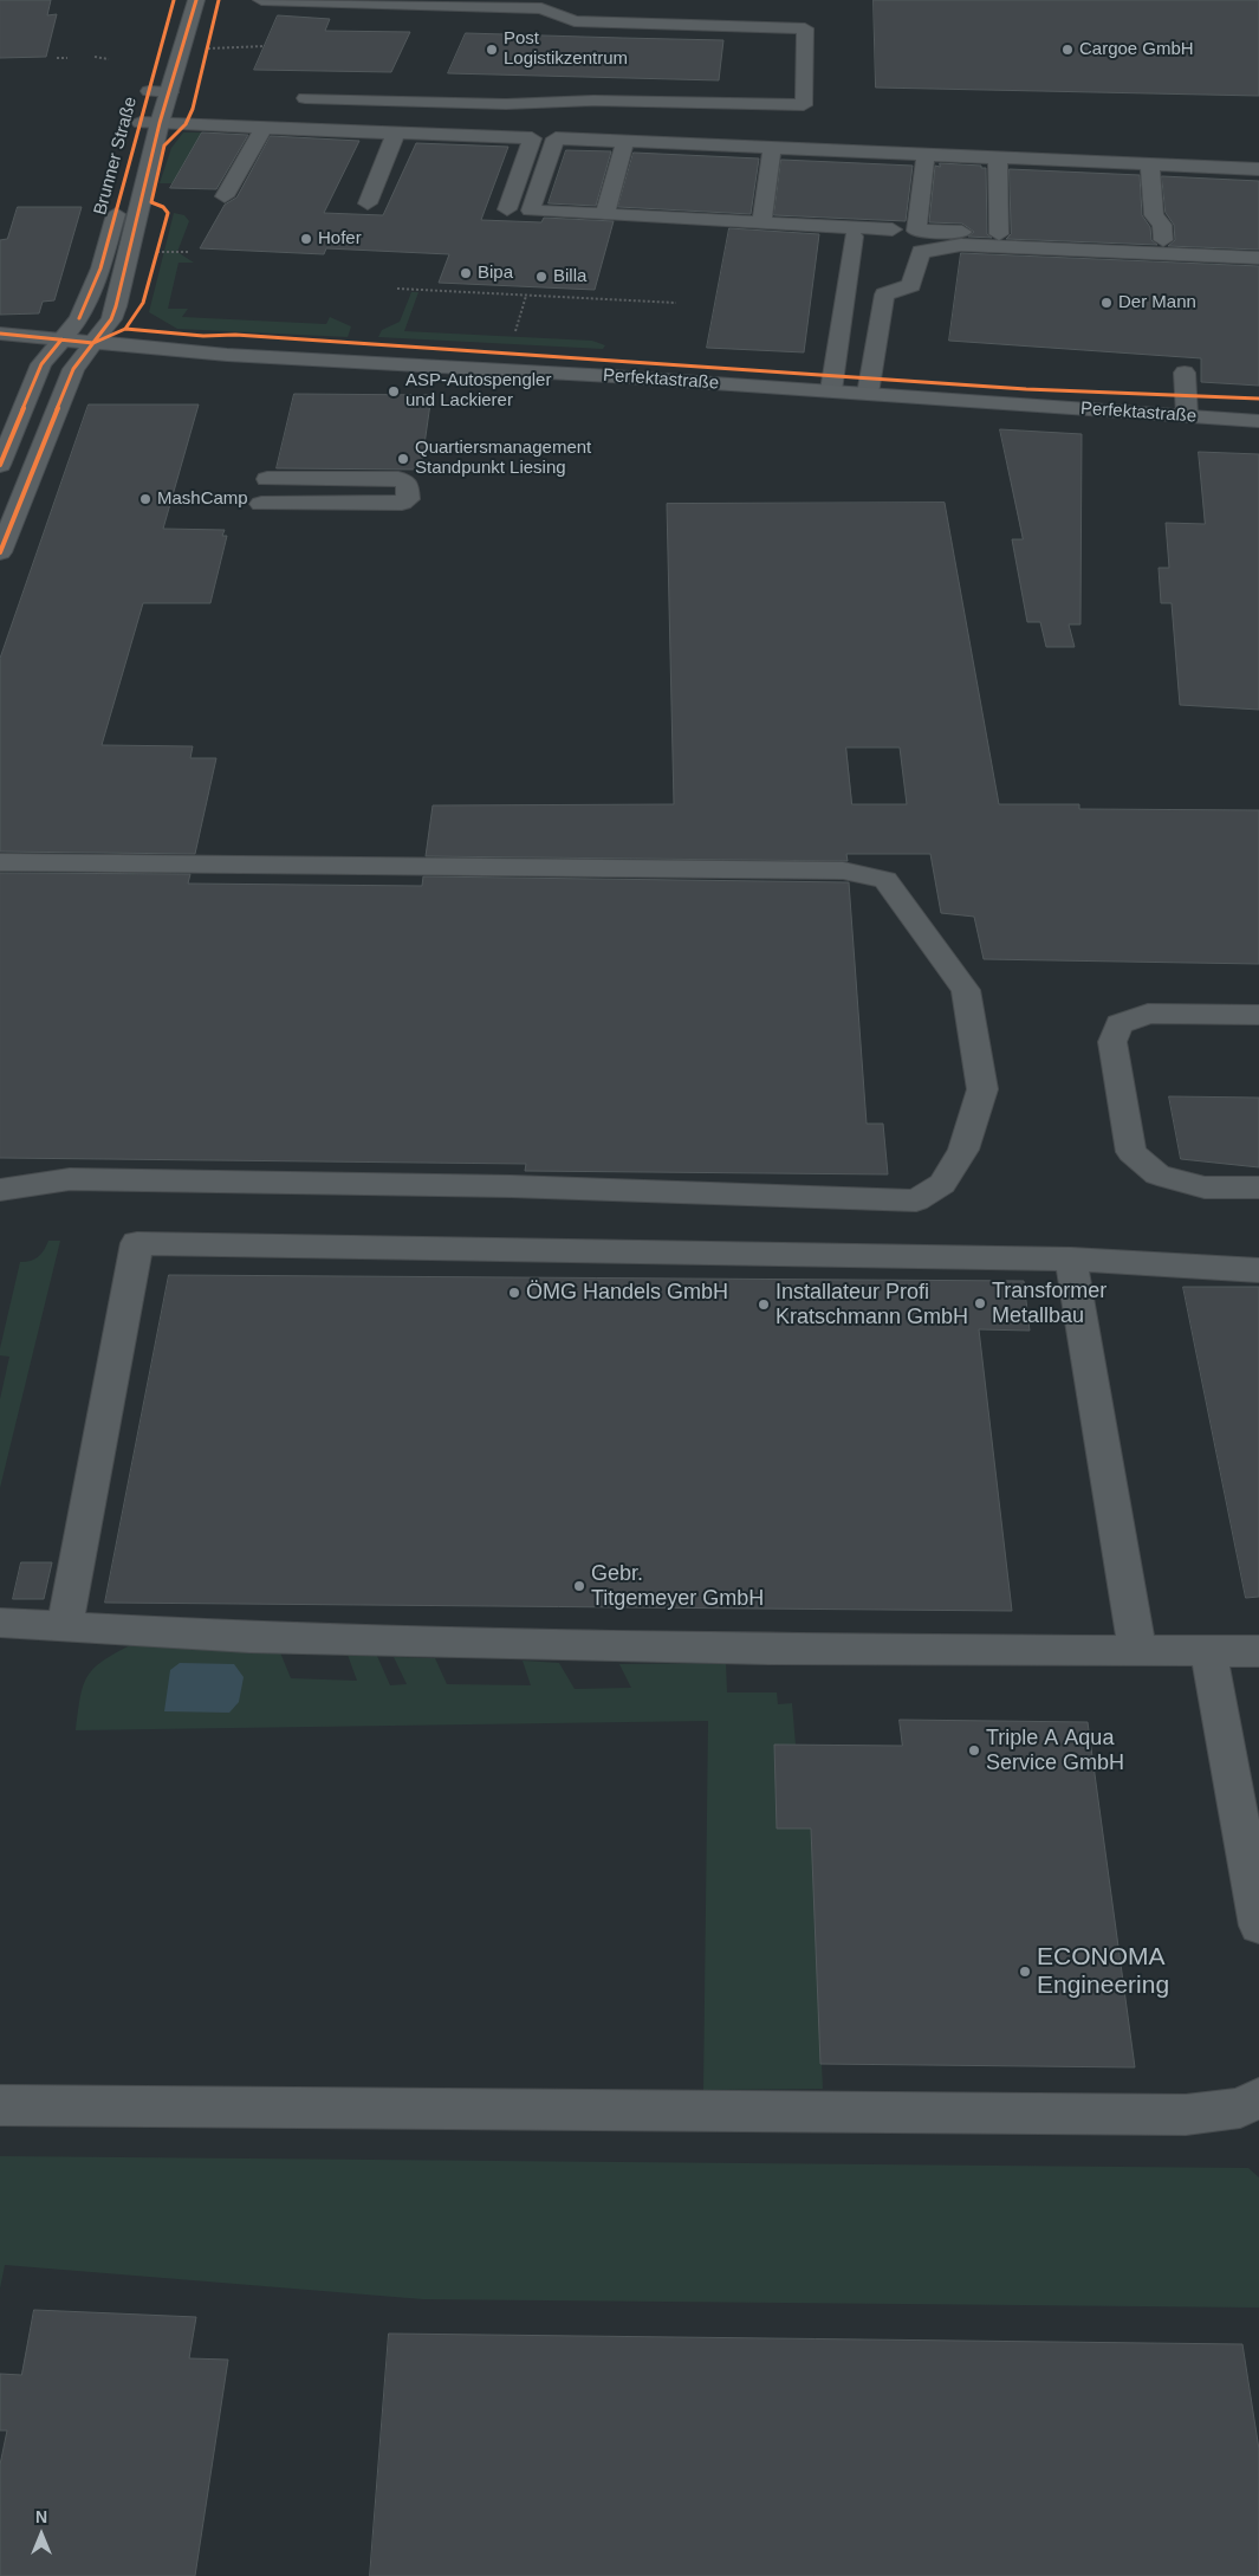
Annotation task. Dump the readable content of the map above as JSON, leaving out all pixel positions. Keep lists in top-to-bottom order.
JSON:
{
  "streets": {
    "main road": ["Brunner Straße", "Perfektastraße"]
  },
  "crossings": [
    ["Brunner Straße", "Perfektastraße"]
  ],
  "places": [
    "Post Logistikzentrum",
    "Cargoe GmbH",
    "Hofer",
    "Bipa",
    "Billa",
    "Der Mann",
    "ASP-Autospengler und Lackierer",
    "Quartiersmanagement Standpunkt Liesing",
    "MashCamp",
    "ÖMG Handels GmbH",
    "Transformer Metallbau",
    "Installateur Profi Kratschmann GmbH",
    "Gebr. Titgemeyer GmbH",
    "Triple A Aqua Service GmbH",
    "ECONOMA Engineering"
  ],
  "north": "top"
}
